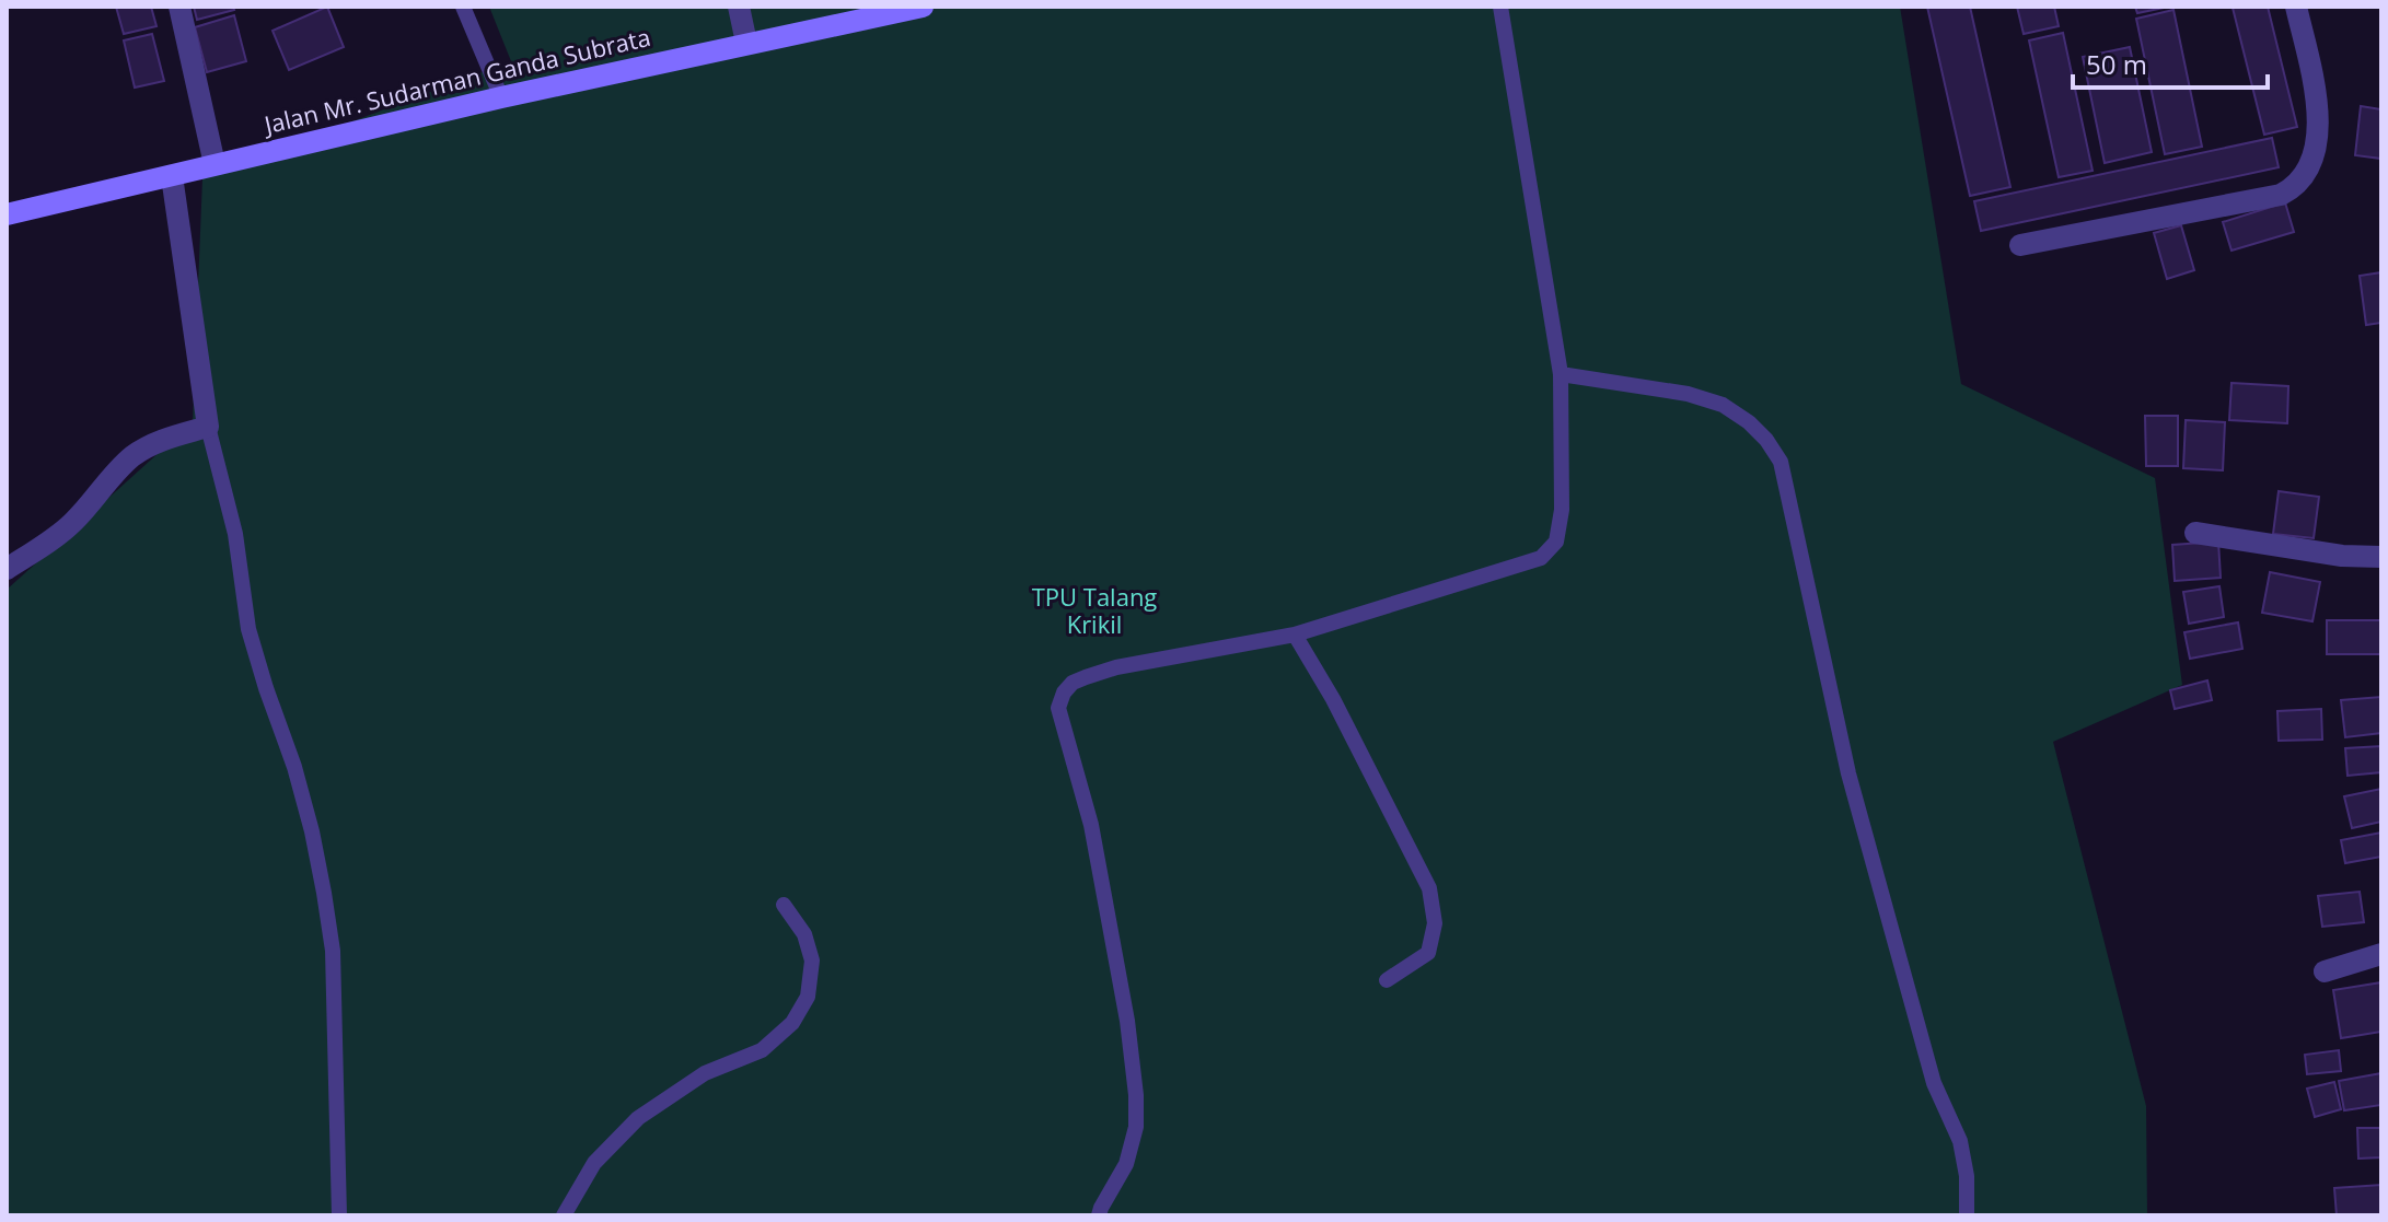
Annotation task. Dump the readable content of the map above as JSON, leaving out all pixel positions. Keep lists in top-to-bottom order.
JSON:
{
  "streets": {
    "street": ["Jalan Mr. Sudarman Ganda Subrata"]
  },
  "parks": ["TPU Talang Krikil"],
  "scale_bar": "50 m"
}
